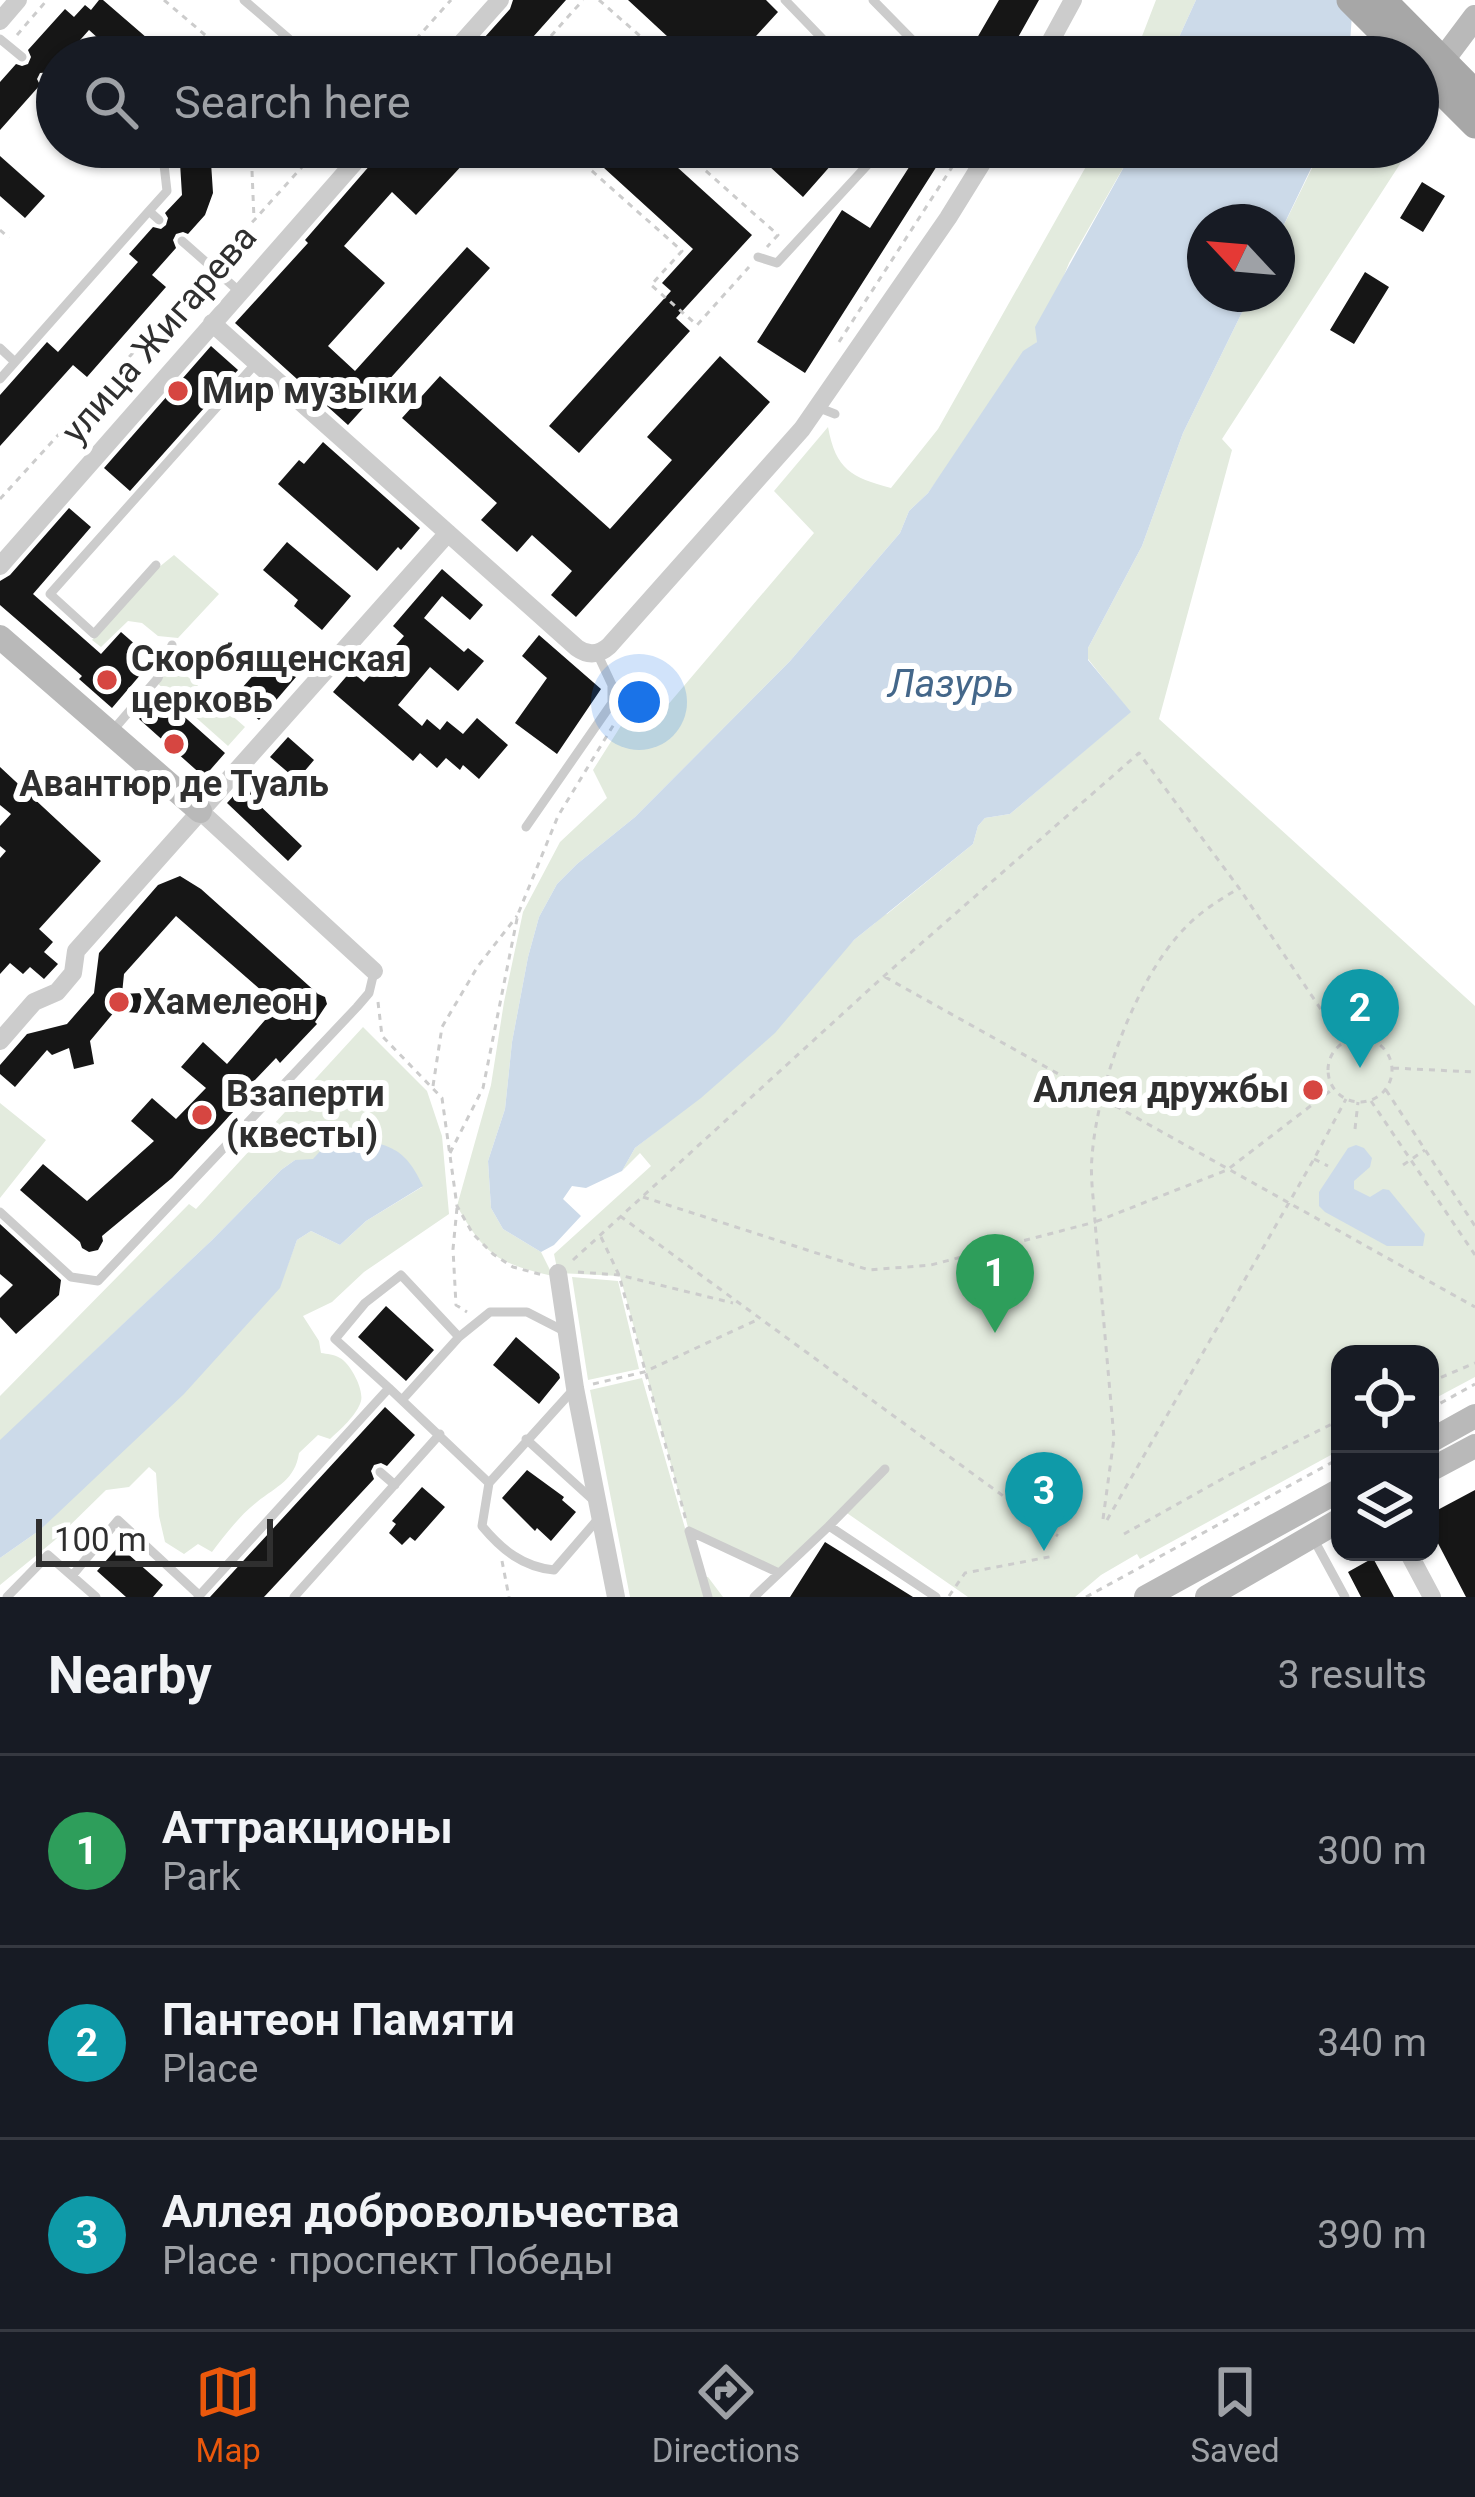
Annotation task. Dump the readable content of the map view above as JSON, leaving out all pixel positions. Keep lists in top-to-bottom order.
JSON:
{
  "streets": {
    "street": ["улица Жигарева"]
  },
  "water": ["Лазурь"],
  "places": [
    "Мир музыки",
    "Скорбященская церковь",
    "Авантюр де Туаль",
    "Хамелеон",
    "Аллея дружбы",
    "Взаперти (квесты)"
  ],
  "scale_bar": "100 m",
  "north": "top left",
  "page": {
    "search": "Search here",
    "pins": ["2", "1", "3"],
    "scale": "100 m",
    "heading": ["Nearby", "3 results"],
    "list": [
      {
        "mark": "1",
        "name": "Аттракционы",
        "note": "Park",
        "value": "300 m"
      },
      {
        "mark": "2",
        "name": "Пантеон Памяти",
        "note": "Place",
        "value": "340 m"
      },
      {
        "mark": "3",
        "name": "Аллея добровольчества",
        "note": "Place · проспект Победы",
        "value": "390 m"
      }
    ],
    "nav": ["Map", "Directions", "Saved"]
  }
}
